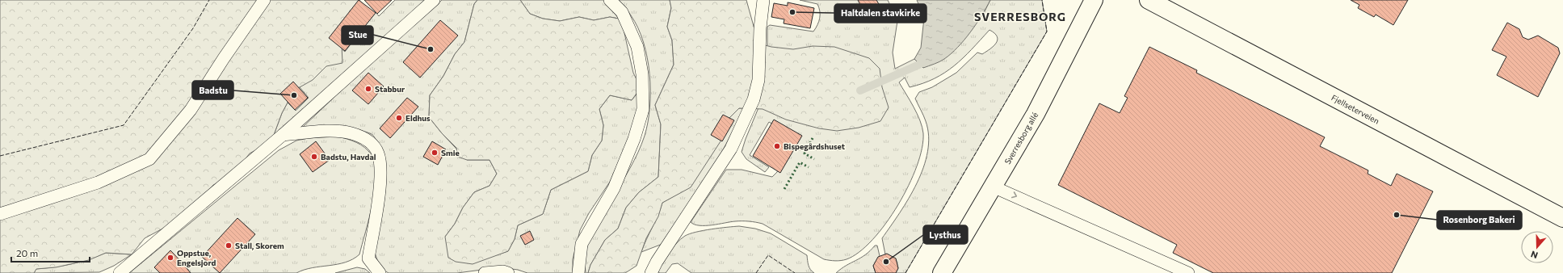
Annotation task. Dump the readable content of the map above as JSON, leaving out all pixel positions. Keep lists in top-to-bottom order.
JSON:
{
  "streets": {
    "street": ["Fjellseterveien", "Sverresborg allé"]
  },
  "districts": ["SVERRESBORG"],
  "places": [
    "Haltdalen stavkirke",
    "Stue",
    "Stabbur",
    "Badstu",
    "Eldhus",
    "Bispegårdshuset",
    "Smie",
    "Badstu, Havdal",
    "Rosenborg Bakeri",
    "Stall, Skorem",
    "Oppstue, Engelsjord",
    "Lysthus"
  ],
  "scale_bar": "20 m",
  "north": "bottom"
}
